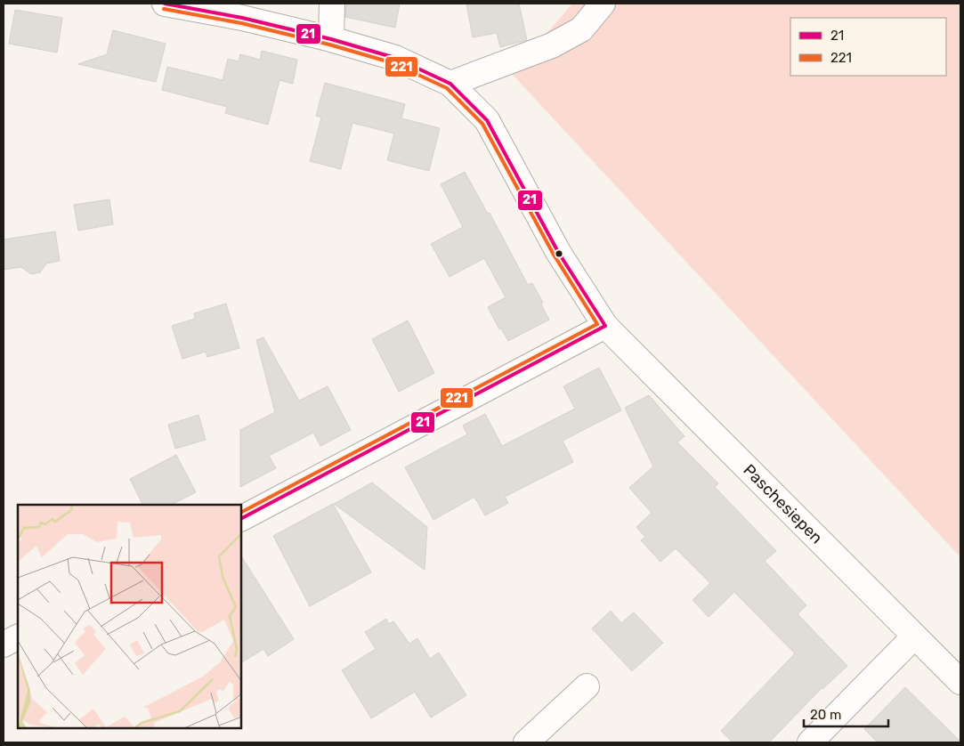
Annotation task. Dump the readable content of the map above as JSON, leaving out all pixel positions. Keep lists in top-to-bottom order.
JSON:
{
  "streets": {
    "street": ["Paschesiepen"]
  },
  "lines": ["transit line 21", "transit line 221"],
  "legend": ["21", "221"],
  "scale_bar": "20 m"
}
